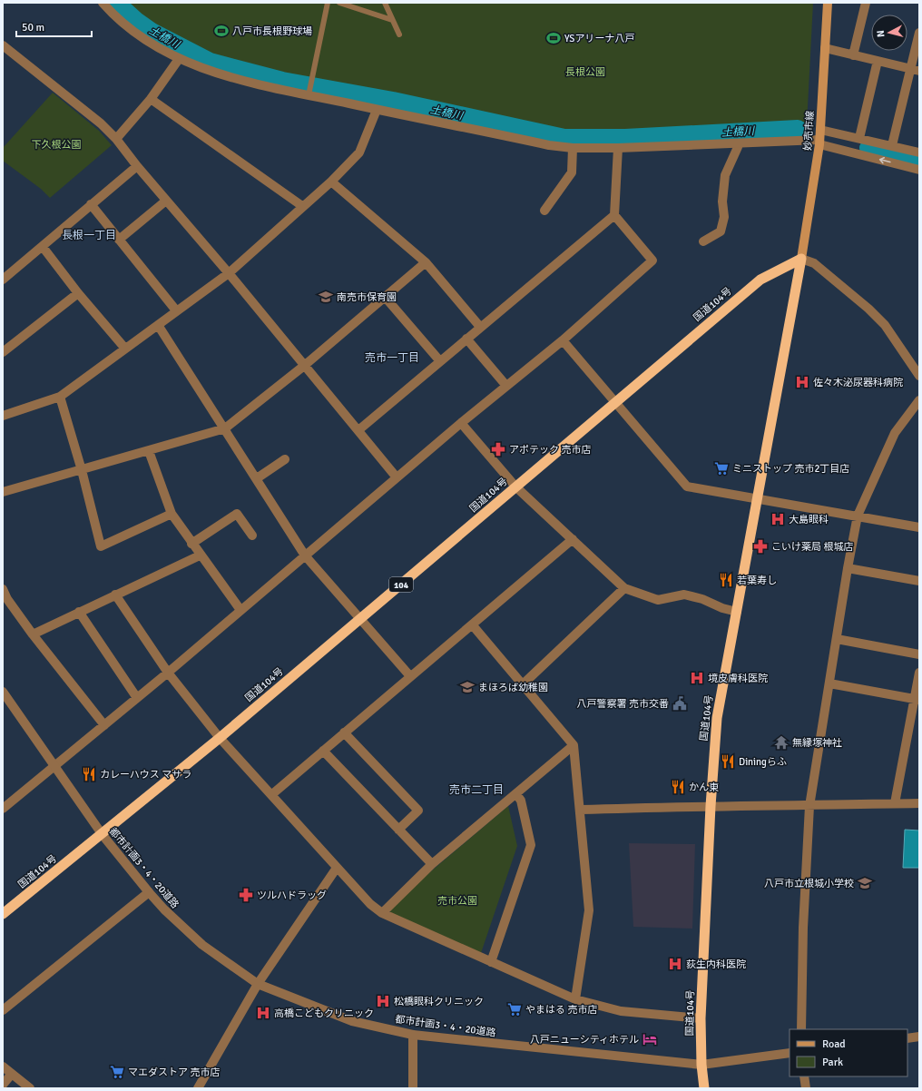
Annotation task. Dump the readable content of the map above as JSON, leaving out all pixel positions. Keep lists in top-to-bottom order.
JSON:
{
  "streets": {
    "highway": ["国道104号", "104"],
    "main road": ["妙売市線"],
    "street": ["都市計画3・4・20道路"]
  },
  "crossings": [
    ["妙売市線", "国道104号"],
    ["国道104号", "都市計画3・4・20道路"]
  ],
  "districts": ["長根一丁目", "売市一丁目", "売市二丁目"],
  "water": ["土橋川"],
  "parks": ["長根公園", "下久根公園", "売市公園"],
  "places": {
    "sports": ["八戸市長根野球場", "YSアリーナ八戸"],
    "school or university": ["南売市保育園", "まほろば幼稚園", "八戸市立根城小学校"],
    "hospital": [
      "佐々木泌尿器科病院",
      "大島眼科",
      "境皮膚科医院",
      "荻生内科医院",
      "松橋眼科クリニック",
      "高橋こどもクリニック"
    ],
    "pharmacy": ["アポテック 売市店", "こいけ薬局 根城店", "ツルハドラッグ"],
    "supermarket": ["ミニストップ 売市2丁目店", "やまはる 売市店", "マエダストア 売市店"],
    "restaurant": [
      "若葉寿し",
      "Diningらふ",
      "カレーハウス マサラ",
      "かん東"
    ],
    "public building": ["八戸警察署 売市交番"],
    "temple": ["無縁塚神社"],
    "hotel": ["八戸ニューシティホテル"]
  },
  "legend": ["Road", "Park"],
  "scale_bar": "50 m",
  "north": "left"
}
